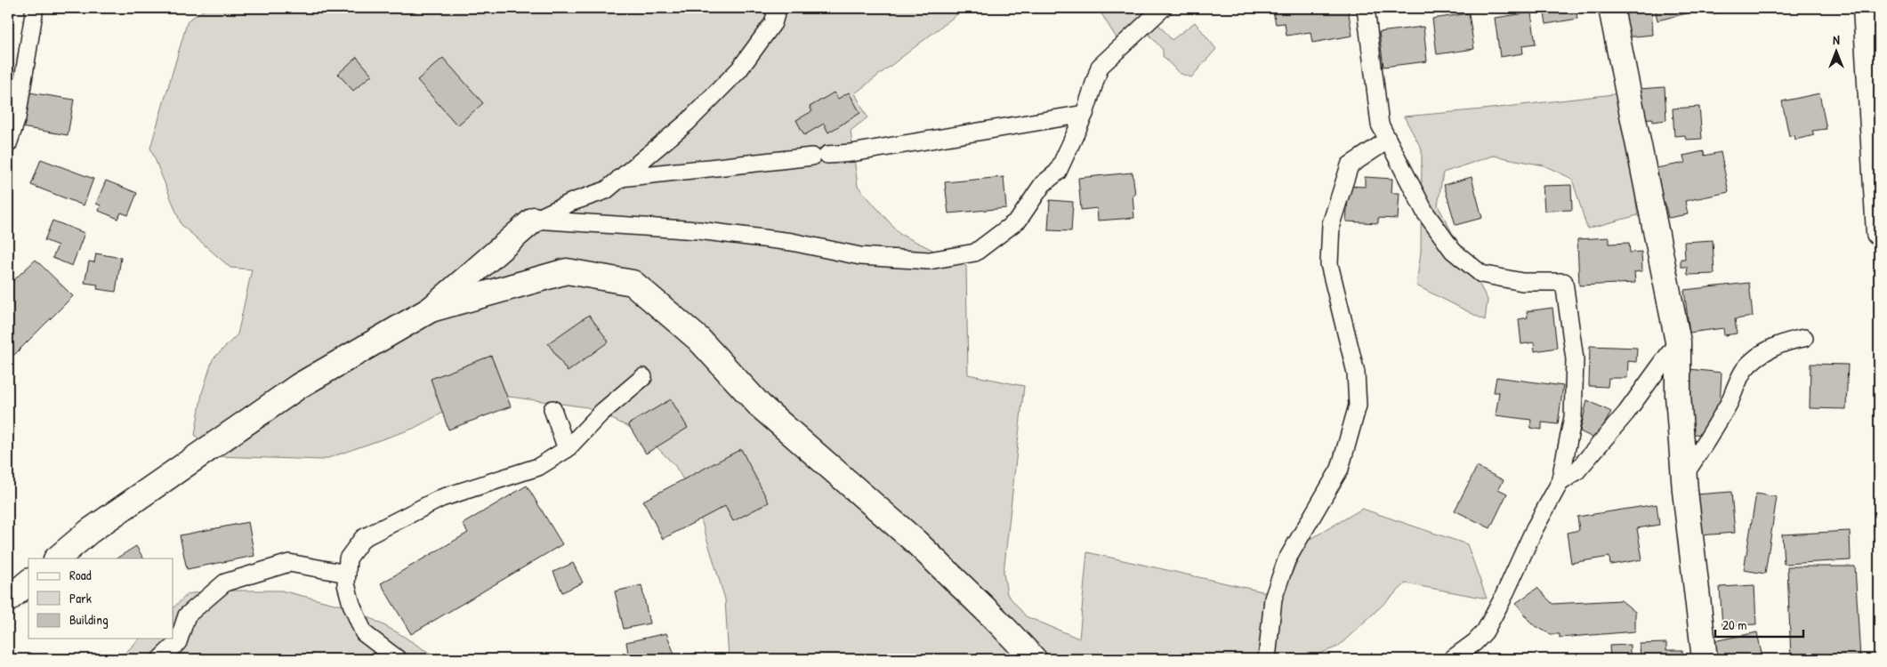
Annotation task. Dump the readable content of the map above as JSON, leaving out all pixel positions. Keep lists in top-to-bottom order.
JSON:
{
  "legend": ["Road", "Park", "Building"],
  "scale_bar": "20 m",
  "north": "top"
}
